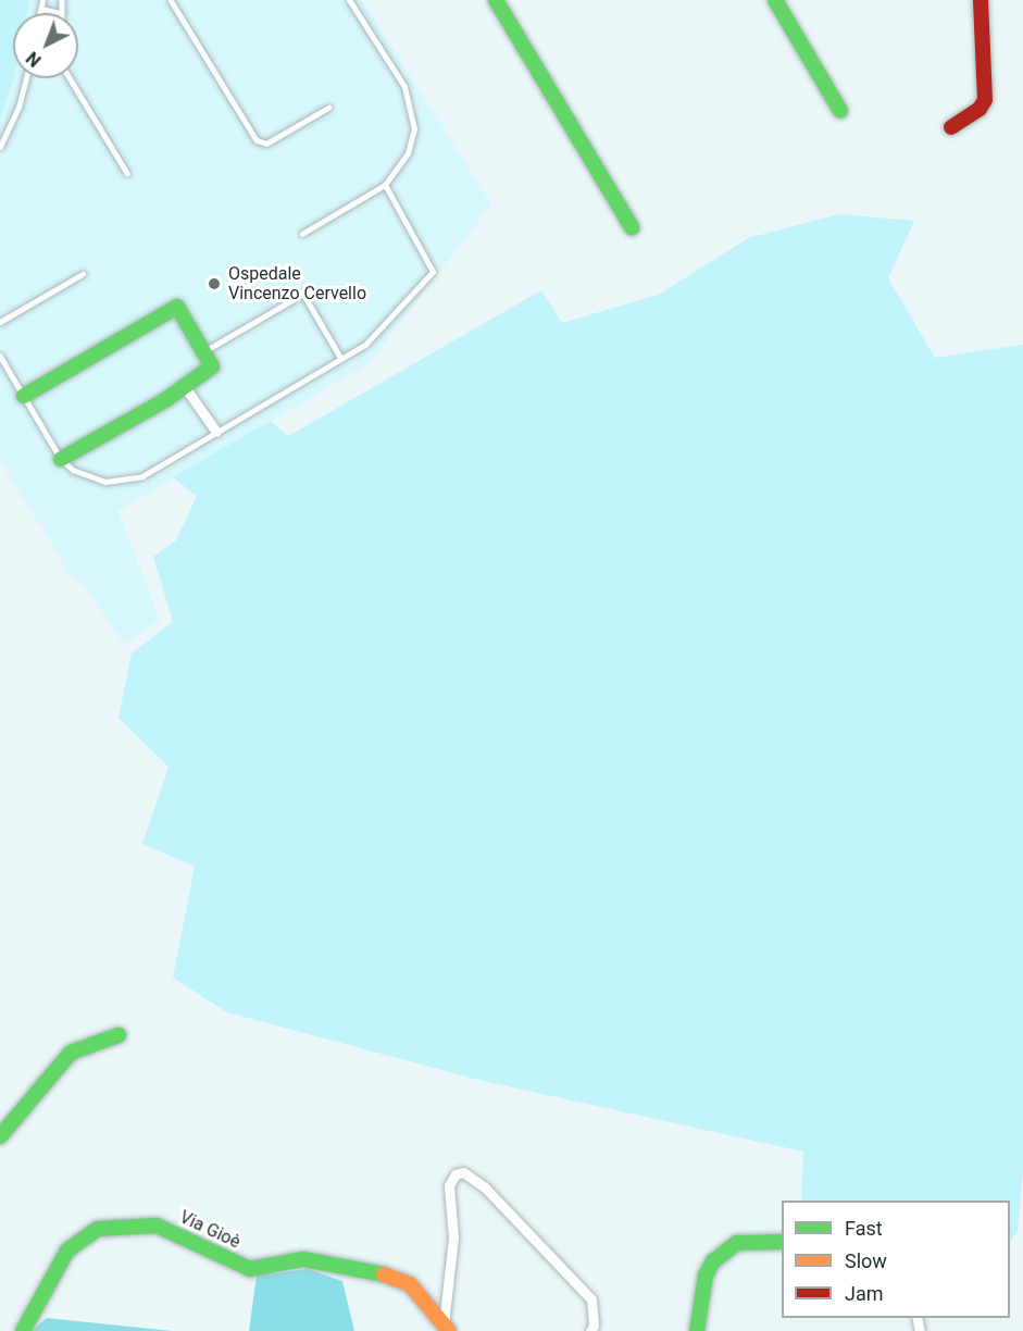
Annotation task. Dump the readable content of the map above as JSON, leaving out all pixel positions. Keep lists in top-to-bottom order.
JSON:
{
  "streets": {
    "street": ["Via Gioè"]
  },
  "places": ["Ospedale Vincenzo Cervello"],
  "legend": ["Fast", "Slow", "Jam"],
  "north": "bottom left"
}
